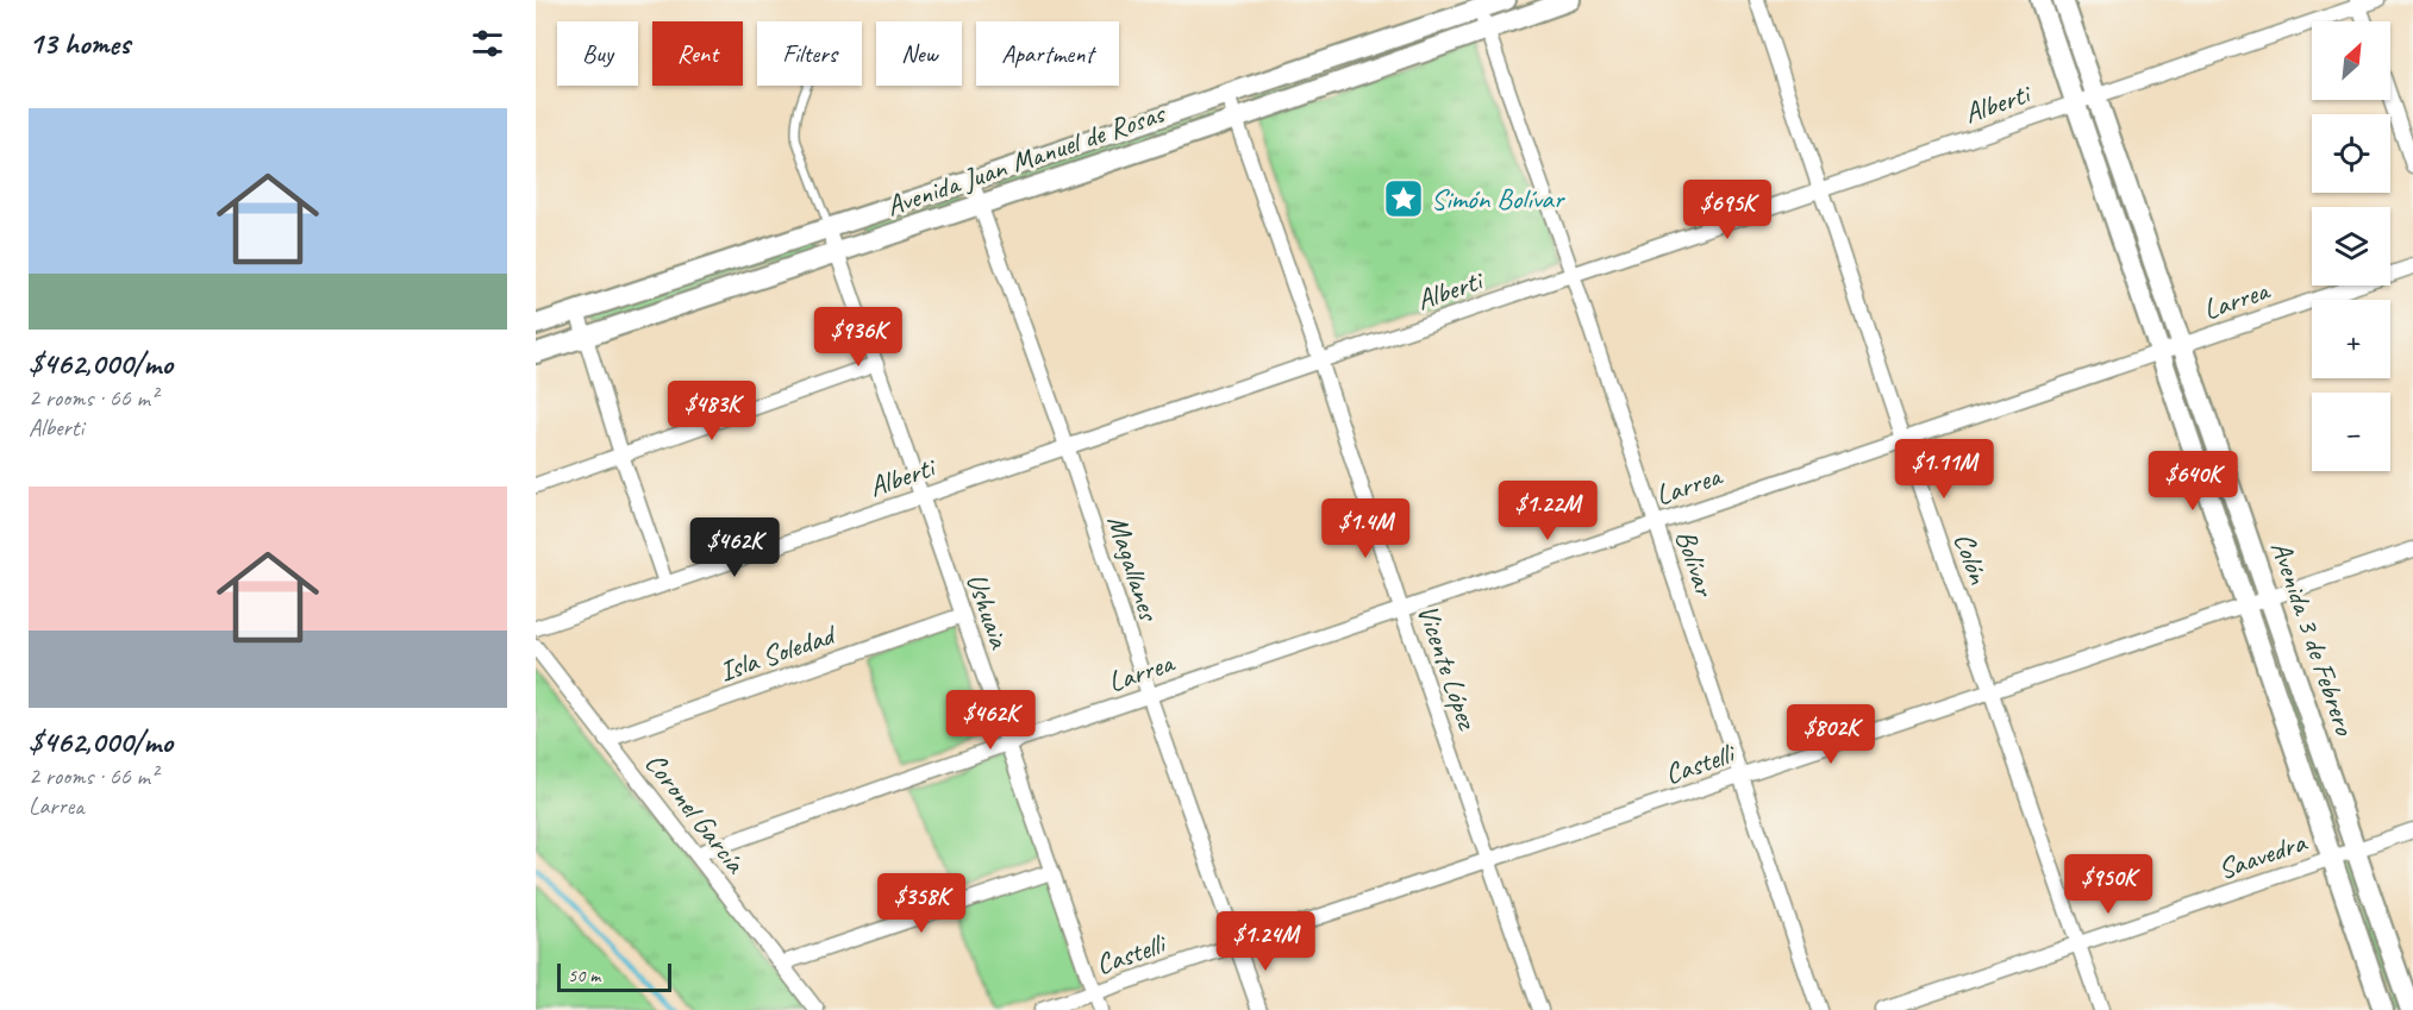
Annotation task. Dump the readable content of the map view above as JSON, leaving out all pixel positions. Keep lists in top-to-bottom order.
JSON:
{
  "streets": {
    "street": [
      "Alberti",
      "Avenida Juan Manuel de Rosas",
      "Larrea",
      "Colón",
      "Bolívar",
      "Magallanes",
      "Ushuaia",
      "Avenida 3 de Febrero",
      "Isla Soledad",
      "Vicente López",
      "Castelli",
      "Coronel García",
      "Saavedra"
    ]
  },
  "crossings": [
    ["Alberti", "Colón"],
    ["Alberti", "Bolívar"],
    ["Alberti", "Magallanes"],
    ["Alberti", "Ushuaia"],
    ["Alberti", "Avenida 3 de Febrero"],
    ["Alberti", "Vicente López"],
    ["Avenida Juan Manuel de Rosas", "Bolívar"],
    ["Avenida Juan Manuel de Rosas", "Magallanes"],
    ["Avenida Juan Manuel de Rosas", "Ushuaia"],
    ["Avenida Juan Manuel de Rosas", "Vicente López"],
    ["Larrea", "Colón"],
    ["Larrea", "Bolívar"],
    ["Larrea", "Magallanes"],
    ["Larrea", "Ushuaia"],
    ["Larrea", "Avenida 3 de Febrero"],
    ["Larrea", "Vicente López"],
    ["Larrea", "Coronel García"],
    ["Colón", "Castelli"],
    ["Colón", "Saavedra"],
    ["Bolívar", "Castelli"],
    ["Magallanes", "Castelli"],
    ["Ushuaia", "Isla Soledad"],
    ["Ushuaia", "Castelli"],
    ["Avenida 3 de Febrero", "Castelli"],
    ["Avenida 3 de Febrero", "Saavedra"],
    ["Isla Soledad", "Coronel García"],
    ["Vicente López", "Castelli"]
  ],
  "places": {
    "place": ["Simón Bolívar"]
  },
  "scale_bar": "50 m",
  "north": "top right",
  "page": {
    "heading": "13 homes",
    "map_buttons": ["+", "−"],
    "chip": [
      "Buy",
      "Rent",
      "Filters",
      "New",
      "Apartment"
    ],
    "list": [
      {
        "name": "$462,000/mo",
        "note": "2 rooms · 66 m² · Alberti"
      },
      {
        "name": "$462,000/mo",
        "note": "2 rooms · 66 m² · Larrea"
      }
    ],
    "price": [
      "$695K",
      "$936K",
      "$483K",
      "$1.11M",
      "$640K",
      "$1.22M",
      "$1.4M",
      "$462K",
      "$462K",
      "$802K",
      "$950K",
      "$358K",
      "$1.24M"
    ],
    "scale": "50 m"
  }
}
